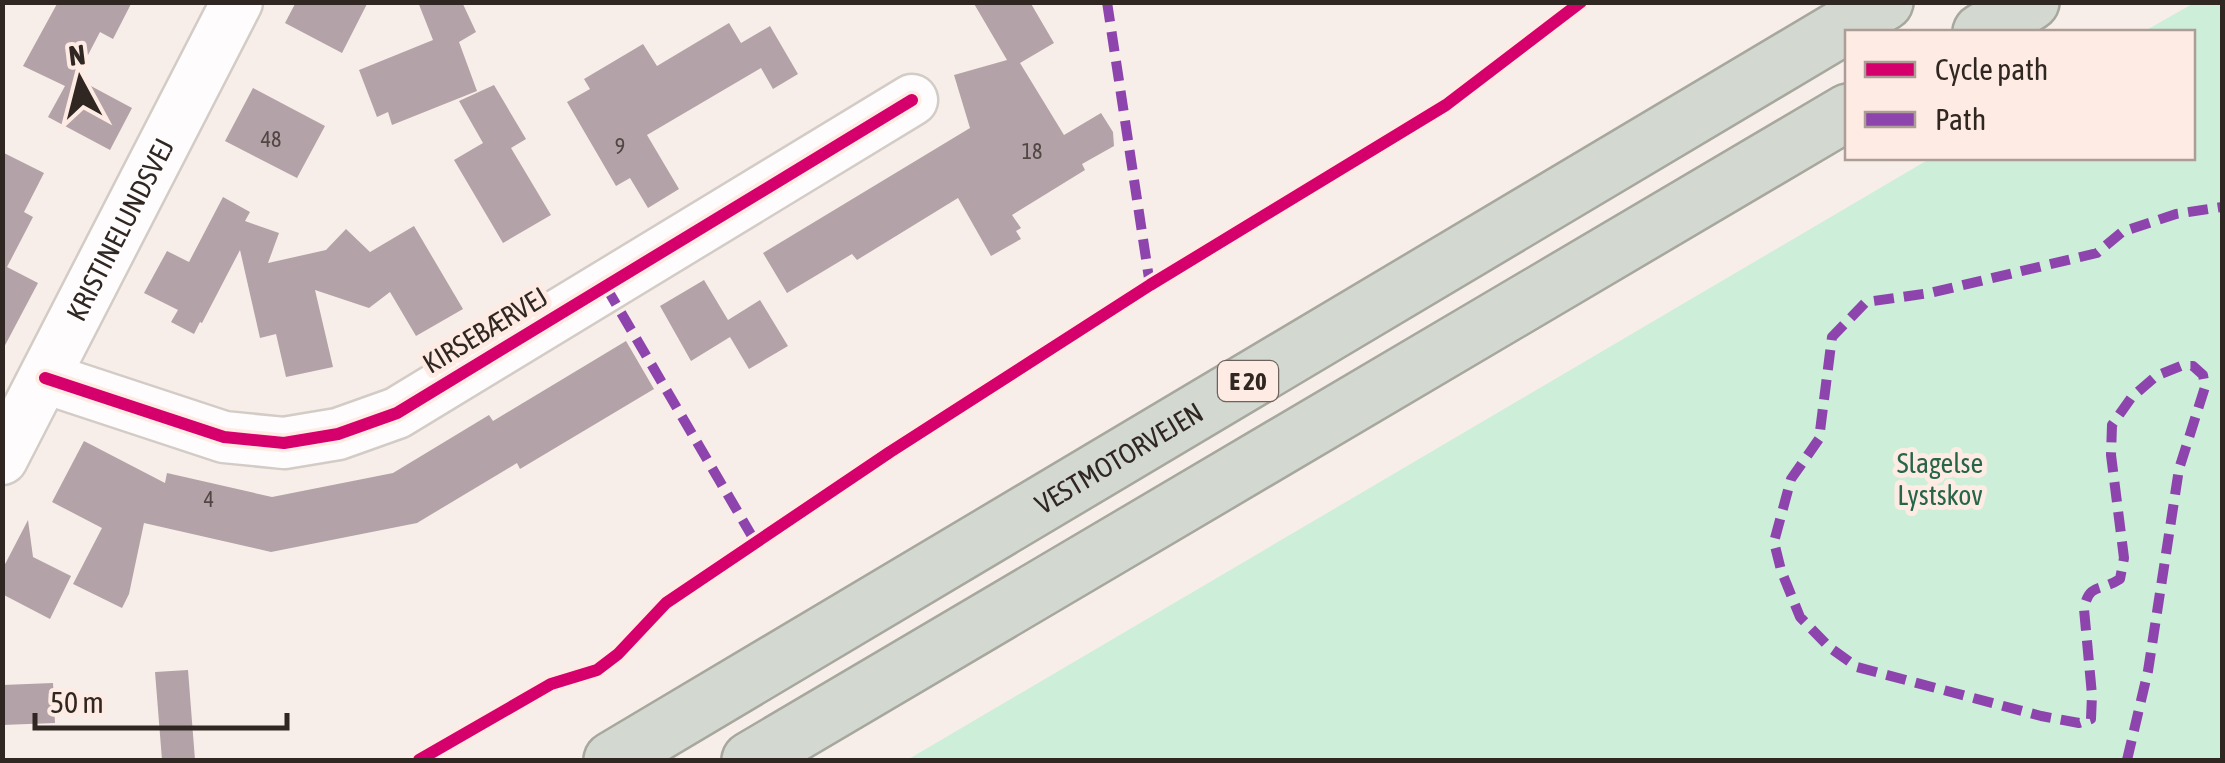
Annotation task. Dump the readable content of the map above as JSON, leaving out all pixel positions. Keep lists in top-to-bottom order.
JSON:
{
  "streets": {
    "highway": ["E 20", "VESTMOTORVEJEN"],
    "street": ["KRISTINELUNDSVEJ", "KIRSEBÆRVEJ"]
  },
  "crossings": [
    ["KRISTINELUNDSVEJ", "KIRSEBÆRVEJ"]
  ],
  "parks": ["Slagelse Lystskov"],
  "house_numbers": [
    "48",
    "9",
    "18",
    "4"
  ],
  "legend": ["Cycle path", "Path"],
  "scale_bar": "50 m",
  "north": "top"
}
